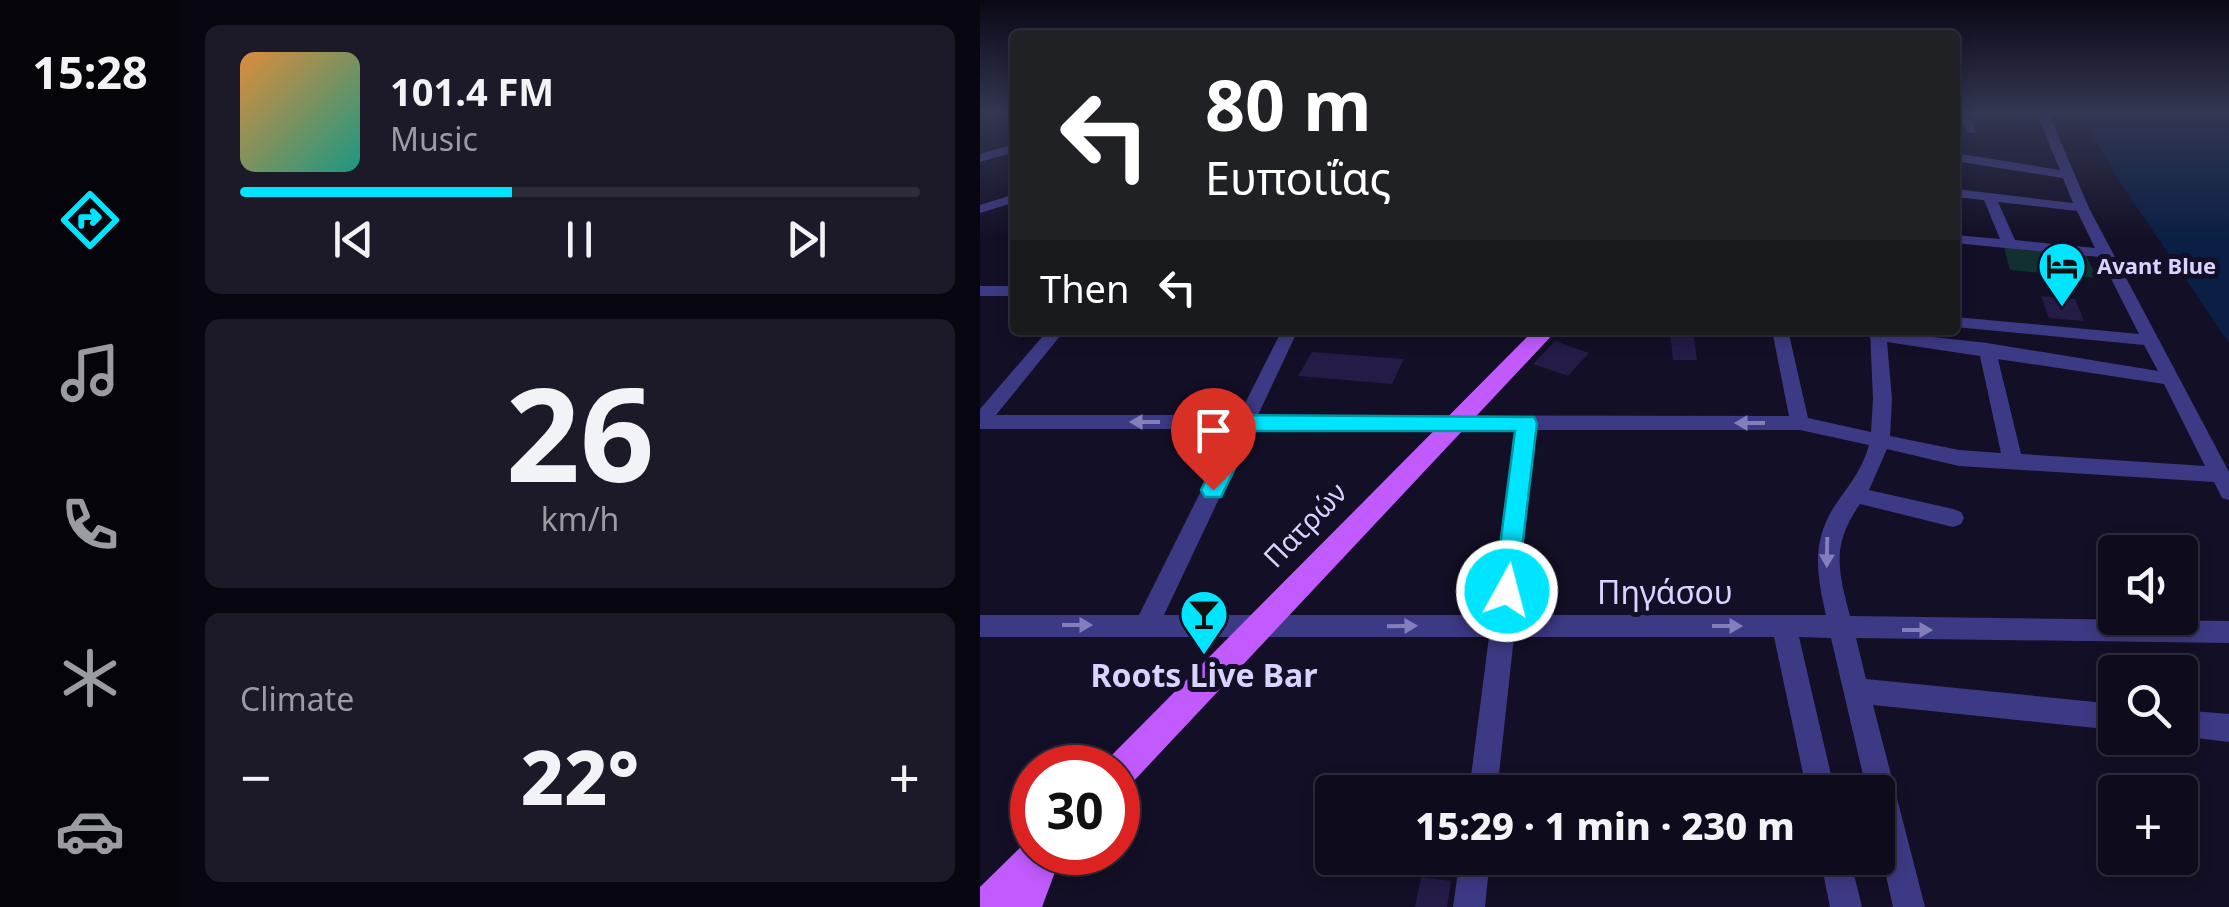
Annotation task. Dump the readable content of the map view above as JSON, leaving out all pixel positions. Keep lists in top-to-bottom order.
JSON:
{
  "streets": {
    "main road": ["Πατρών"],
    "street": ["Πηγάσου"]
  },
  "crossings": [
    ["Πατρών", "Πηγάσου"]
  ],
  "places": {
    "hotel": ["Avant Blue"],
    "bar": ["Roots Live Bar"]
  },
  "page": {
    "tabs": "15:28",
    "turn": ["80 m", "Ευποιΐας"],
    "song": ["101.4 FM", "Music"],
    "then": "Then",
    "tile": [
      ["26", "km/h"],
      "Climate"
    ],
    "map_buttons": "+",
    "heat": ["−", "22°", "+"],
    "limit": "30",
    "trip": "15:29 · 1 min · 230 m"
  }
}
